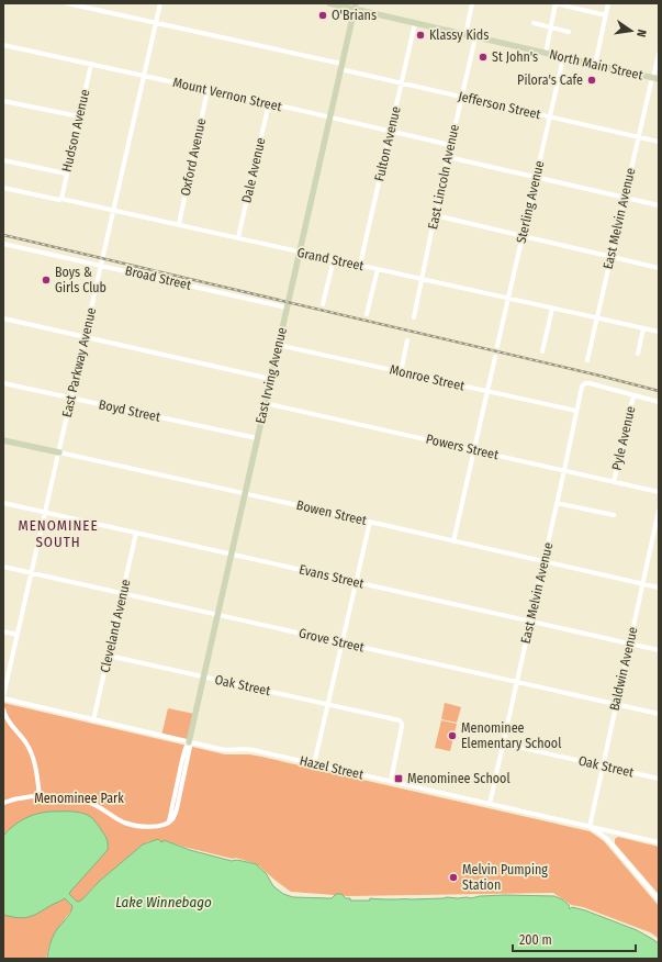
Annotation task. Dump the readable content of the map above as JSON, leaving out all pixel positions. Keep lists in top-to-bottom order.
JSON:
{
  "streets": {
    "street": [
      "North Main Street",
      "Mount Vernon Street",
      "Jefferson Street",
      "Hudson Avenue",
      "Fulton Avenue",
      "Oxford Avenue",
      "Dale Avenue",
      "East Lincoln Avenue",
      "Sterling Avenue",
      "East Melvin Avenue",
      "Grand Street",
      "Broad Street",
      "East Parkway Avenue",
      "East Irving Avenue",
      "Monroe Street",
      "Boyd Street",
      "Pyle Avenue",
      "Powers Street",
      "Bowen Street",
      "Evans Street",
      "Cleveland Avenue",
      "Grove Street",
      "Baldwin Avenue",
      "Oak Street",
      "Hazel Street"
    ]
  },
  "crossings": [
    ["North Main Street", "Fulton Avenue"],
    ["North Main Street", "East Lincoln Avenue"],
    ["North Main Street", "Sterling Avenue"],
    ["North Main Street", "East Melvin Avenue"],
    ["North Main Street", "East Irving Avenue"],
    ["Mount Vernon Street", "Hudson Avenue"],
    ["Mount Vernon Street", "Fulton Avenue"],
    ["Mount Vernon Street", "Oxford Avenue"],
    ["Mount Vernon Street", "Dale Avenue"],
    ["Mount Vernon Street", "East Lincoln Avenue"],
    ["Mount Vernon Street", "East Parkway Avenue"],
    ["Mount Vernon Street", "East Irving Avenue"],
    ["Jefferson Street", "Fulton Avenue"],
    ["Jefferson Street", "East Lincoln Avenue"],
    ["Jefferson Street", "Sterling Avenue"],
    ["Jefferson Street", "East Melvin Avenue"],
    ["Jefferson Street", "East Parkway Avenue"],
    ["Jefferson Street", "East Irving Avenue"],
    ["Hudson Avenue", "Grand Street"],
    ["Fulton Avenue", "Grand Street"],
    ["Oxford Avenue", "Grand Street"],
    ["Dale Avenue", "Grand Street"],
    ["East Lincoln Avenue", "Grand Street"],
    ["Sterling Avenue", "Grand Street"],
    ["East Melvin Avenue", "Grand Street"],
    ["East Melvin Avenue", "Monroe Street"],
    ["East Melvin Avenue", "Pyle Avenue"],
    ["East Melvin Avenue", "Powers Street"],
    ["East Melvin Avenue", "Bowen Street"],
    ["East Melvin Avenue", "Evans Street"],
    ["East Melvin Avenue", "Grove Street"],
    ["East Melvin Avenue", "Oak Street"],
    ["East Melvin Avenue", "Hazel Street"],
    ["Grand Street", "East Parkway Avenue"],
    ["Grand Street", "East Irving Avenue"],
    ["Broad Street", "East Parkway Avenue"],
    ["Broad Street", "East Irving Avenue"],
    ["East Parkway Avenue", "Boyd Street"],
    ["East Parkway Avenue", "Bowen Street"],
    ["East Parkway Avenue", "Evans Street"],
    ["East Parkway Avenue", "Grove Street"],
    ["East Parkway Avenue", "Hazel Street"],
    ["East Irving Avenue", "Monroe Street"],
    ["East Irving Avenue", "Boyd Street"],
    ["East Irving Avenue", "Powers Street"],
    ["East Irving Avenue", "Bowen Street"],
    ["East Irving Avenue", "Evans Street"],
    ["East Irving Avenue", "Grove Street"],
    ["East Irving Avenue", "Oak Street"],
    ["East Irving Avenue", "Hazel Street"],
    ["Pyle Avenue", "Powers Street"],
    ["Bowen Street", "Baldwin Avenue"],
    ["Evans Street", "Cleveland Avenue"],
    ["Evans Street", "Baldwin Avenue"],
    ["Cleveland Avenue", "Grove Street"],
    ["Cleveland Avenue", "Oak Street"],
    ["Cleveland Avenue", "Hazel Street"],
    ["Grove Street", "Baldwin Avenue"],
    ["Baldwin Avenue", "Oak Street"],
    ["Baldwin Avenue", "Hazel Street"],
    ["Oak Street", "Hazel Street"]
  ],
  "districts": ["MENOMINEE SOUTH"],
  "water": ["Lake Winnebago"],
  "parks": ["Menominee Park"],
  "places": {
    "other": [
      "O'Brians",
      "Klassy Kids",
      "St John's",
      "Pilora's Cafe",
      "Boys & Girls Club",
      "Menominee Elementary School",
      "Melvin Pumping Station"
    ],
    "transit": ["Menominee School"]
  },
  "scale_bar": "200 m",
  "north": "right"
}
